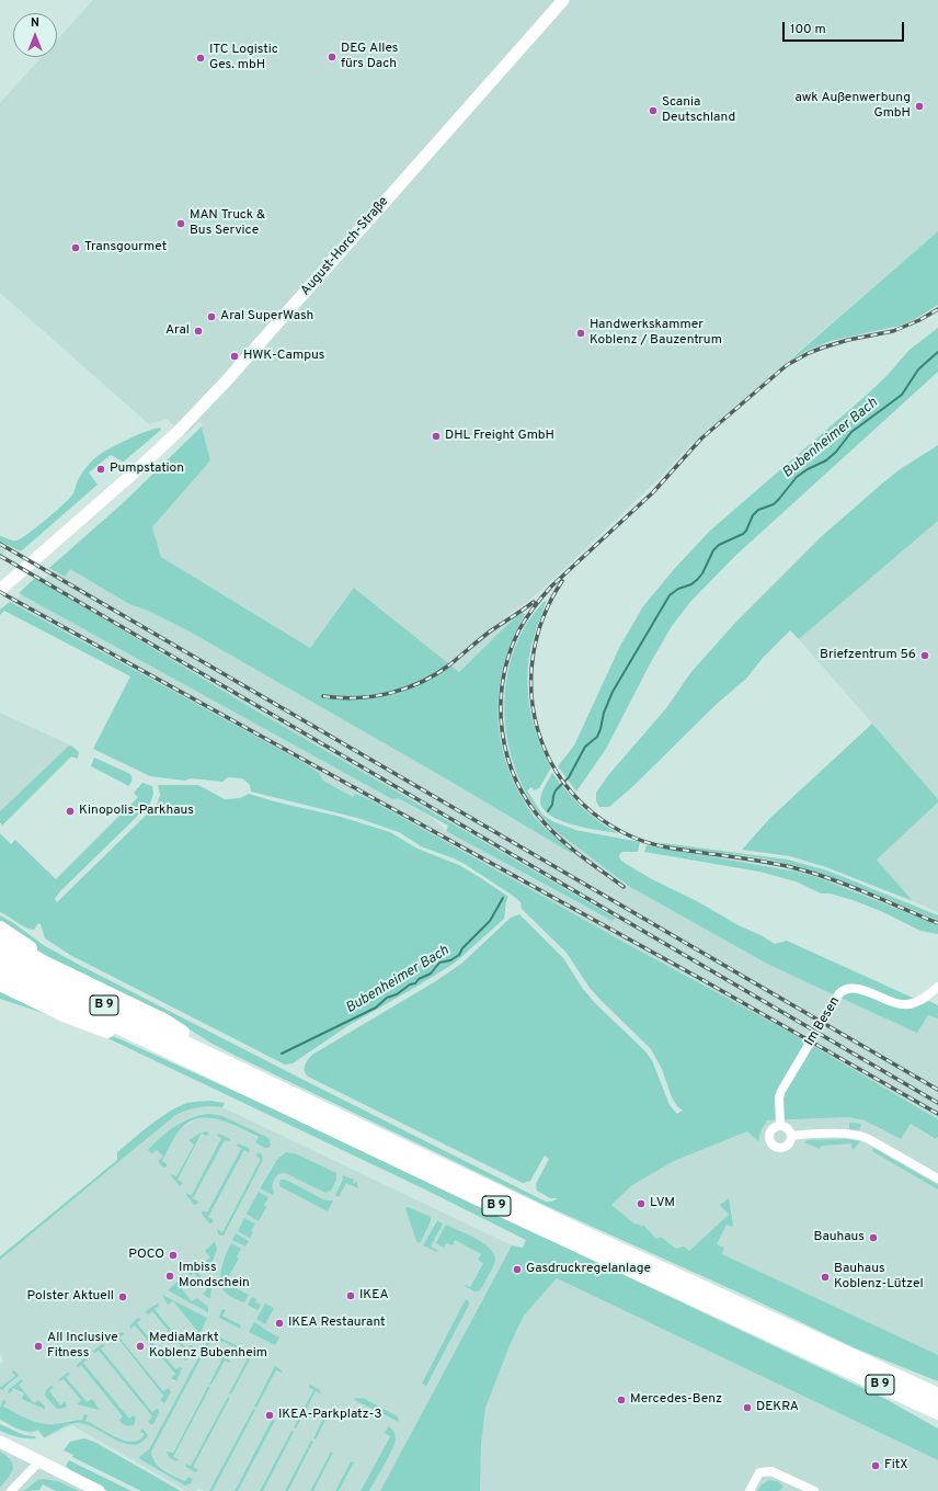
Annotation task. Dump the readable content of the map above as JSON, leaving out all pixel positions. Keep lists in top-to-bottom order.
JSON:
{
  "streets": {
    "highway": ["B 9"],
    "main road": ["August-Horch-Straße"],
    "street": ["Im Besen"]
  },
  "water": ["Bubenheimer Bach"],
  "places": [
    "DEG Alles fürs Dach",
    "ITC Logistic Ges. mbH",
    "awk Außenwerbung GmbH",
    "Scania Deutschland",
    "MAN Truck & Bus Service",
    "Transgourmet",
    "Aral SuperWash",
    "Aral",
    "Handwerkskammer Koblenz / Bauzentrum",
    "HWK-Campus",
    "DHL Freight GmbH",
    "Pumpstation",
    "Briefzentrum 56",
    "Kinopolis-Parkhaus",
    "LVM",
    "Bauhaus",
    "POCO",
    "Gasdruckregelanlage",
    "Imbiss Mondschein",
    "Bauhaus Koblenz-Lützel",
    "IKEA",
    "Polster Aktuell",
    "IKEA Restaurant",
    "All Inclusive Fitness",
    "MediaMarkt Koblenz Bubenheim",
    "Mercedes-Benz",
    "DEKRA",
    "IKEA-Parkplatz-3",
    "FitX"
  ],
  "scale_bar": "100 m",
  "north": "top"
}
